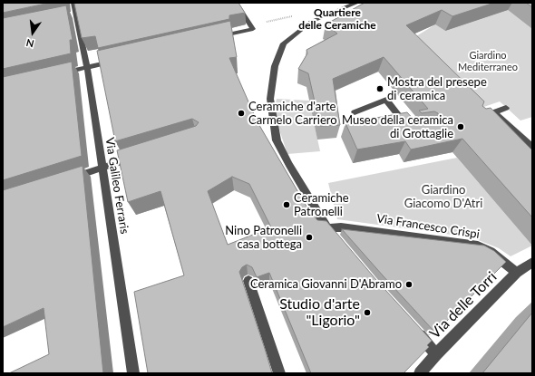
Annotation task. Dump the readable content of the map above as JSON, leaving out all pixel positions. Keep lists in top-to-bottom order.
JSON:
{
  "streets": {
    "street": ["Via Galileo Ferraris", "Via Francesco Crispi", "Via delle Torri"]
  },
  "crossings": [
    ["Via Francesco Crispi", "Via delle Torri"]
  ],
  "districts": ["Quartiere delle Ceramiche"],
  "parks": ["Giardino Mediterraneo", "Giardino Giacomo D'Atri"],
  "places": [
    "Mostra del presepe di ceramica",
    "Ceramiche d'arte Carmelo Carriero",
    "Museo della ceramica di Grottaglie",
    "Ceramiche Patronelli",
    "Nino Patronelli casa bottega",
    "Ceramica Giovanni D'Abramo",
    "Studio d'arte \"Ligorio\""
  ],
  "north": "bottom"
}
